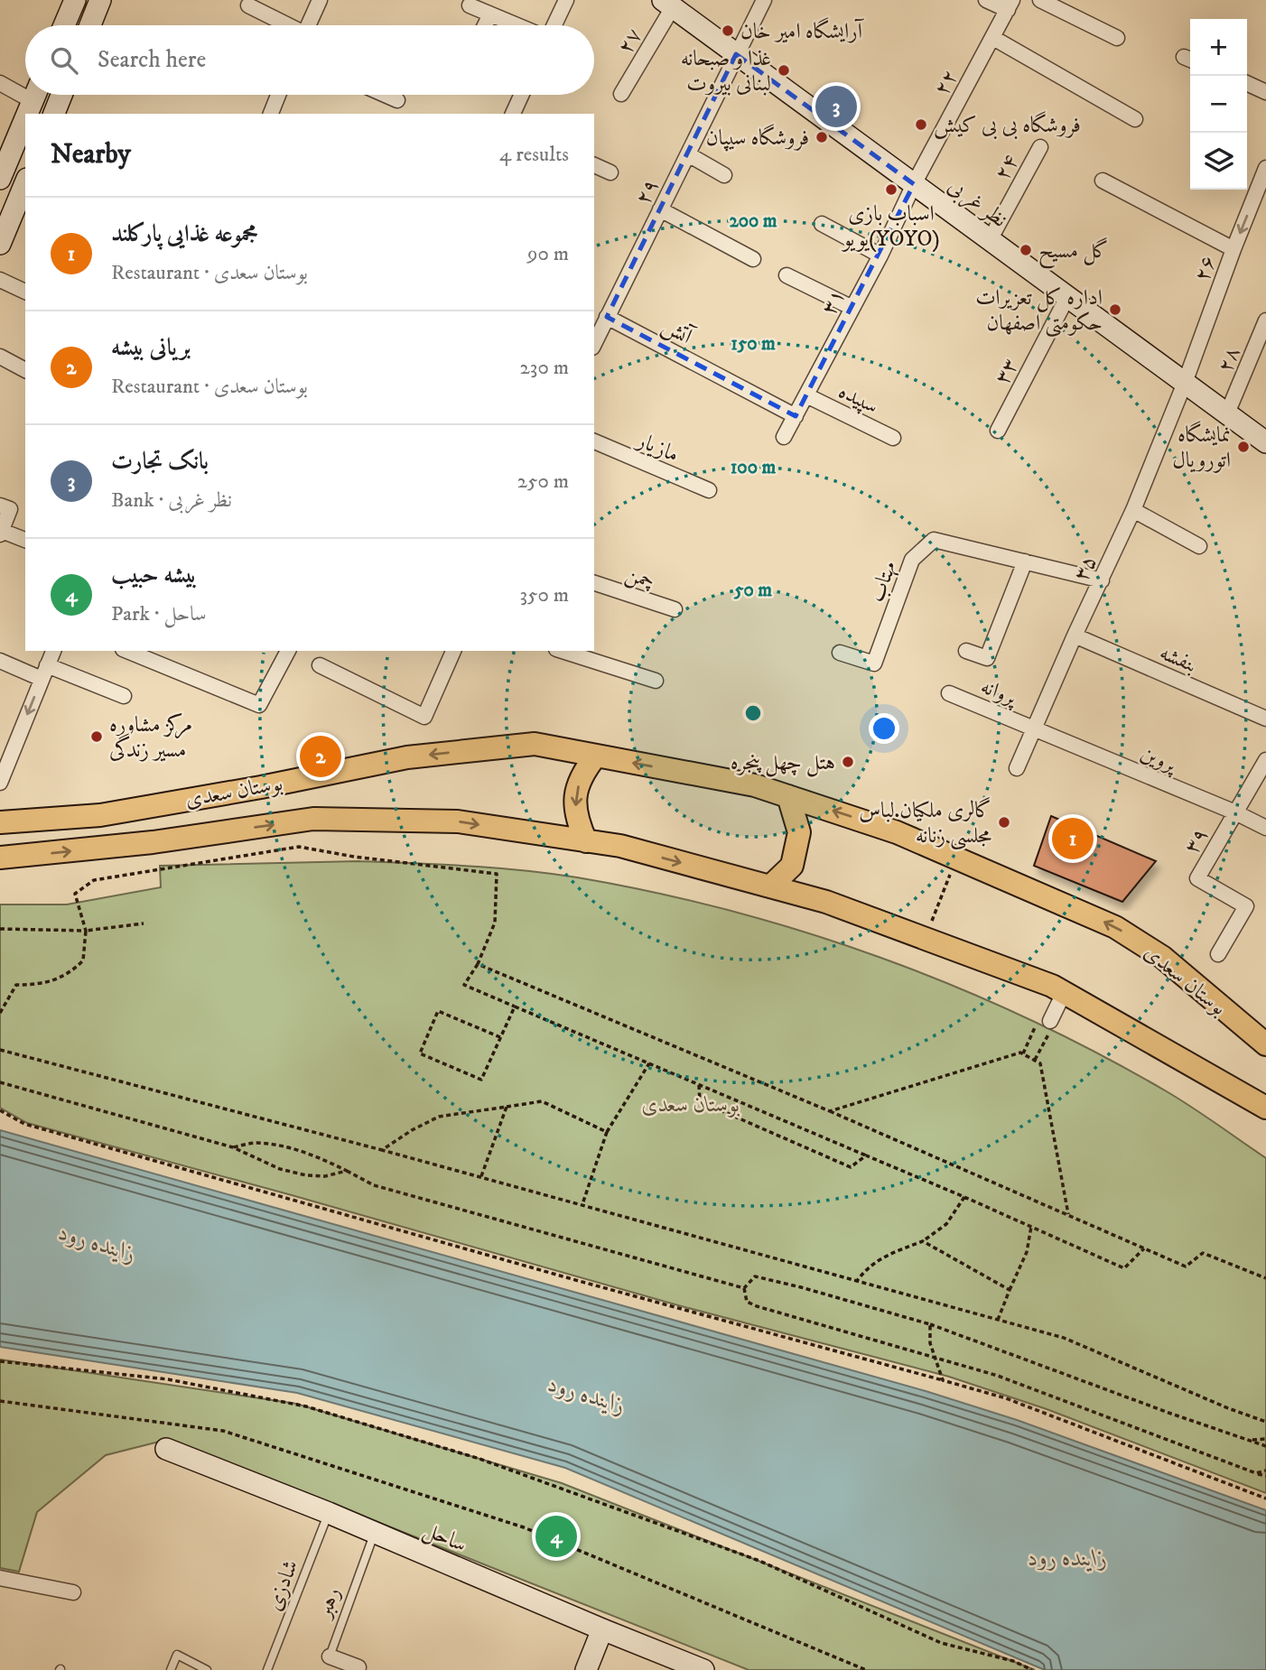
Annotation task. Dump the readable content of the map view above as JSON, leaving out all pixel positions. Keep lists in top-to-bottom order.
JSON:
{
  "streets": {
    "main road": ["نظر غربی", "بوستان سعدی", "ساحل"],
    "street": [
      "۲۷",
      "۲۲",
      "۲۴",
      "۲۹",
      "۲۶",
      "۳۱",
      "آتش",
      "۲۸",
      "۳۳",
      "سپیده",
      "مازیار",
      "۳۵",
      "چمن",
      "مهتاب",
      "بنفشه",
      "پروانه",
      "پروین",
      "۳۹",
      "رهبر"
    ],
    "lane": ["شادزی"]
  },
  "crossings": [
    ["۲۷", "نظر غربی"],
    ["۲۲", "نظر غربی"],
    ["۲۲", "۳۱"],
    ["۲۴", "نظر غربی"],
    ["۲۹", "نظر غربی"],
    ["۲۹", "آتش"],
    ["نظر غربی", "۲۶"],
    ["نظر غربی", "۳۱"],
    ["نظر غربی", "۲۸"],
    ["نظر غربی", "۳۳"],
    ["نظر غربی", "۳۵"],
    ["۲۶", "۳۵"],
    ["۳۱", "آتش"],
    ["۳۱", "سپیده"],
    ["۳۵", "مهتاب"],
    ["۳۵", "بنفشه"],
    ["۳۵", "پروانه"],
    ["۳۵", "پروین"],
    ["پروانه", "پروین"],
    ["پروین", "۳۹"],
    ["ساحل", "شادزی"],
    ["ساحل", "رهبر"]
  ],
  "one_way": ["۲۶"],
  "water": ["زاینده رود"],
  "parks": ["بوستان سعدی"],
  "places": [
    "آرایشگاه امیر خان",
    "غذا و صبحانه لبنانی بیروت",
    "فروشگاه بی بی کیش",
    "فروشگاه سیپان",
    "اسباب بازی یویو(YOYO)",
    "گل مسیح",
    "اداره کل تعزیرات حکومتی اصفهان",
    "نمایشگاه اتورویال",
    "مرکز مشاوره مسیر زندگی",
    "هتل چهل پنجره",
    "گالری ملکیان.لباس مجلسی زنانه"
  ],
  "page": {
    "map_buttons": ["+", "−"],
    "search": "Search here",
    "pins": [
      "3",
      "2",
      "1",
      "4"
    ],
    "heading": ["Nearby", "4 results"],
    "list": [
      {
        "mark": "1",
        "name": "مجموعه غذایی پارکلند",
        "note": "Restaurant · بوستان سعدی",
        "value": "90 m"
      },
      {
        "mark": "2",
        "name": "بریانی بیشه",
        "note": "Restaurant · بوستان سعدی",
        "value": "230 m"
      },
      {
        "mark": "3",
        "name": "بانک تجارت",
        "note": "Bank · نظر غربی",
        "value": "250 m"
      },
      {
        "mark": "4",
        "name": "بیشه حبیب",
        "note": "Park · ساحل",
        "value": "350 m"
      }
    ]
  },
  "rings": [
    "200 m",
    "150 m",
    "100 m",
    "50 m"
  ]
}
